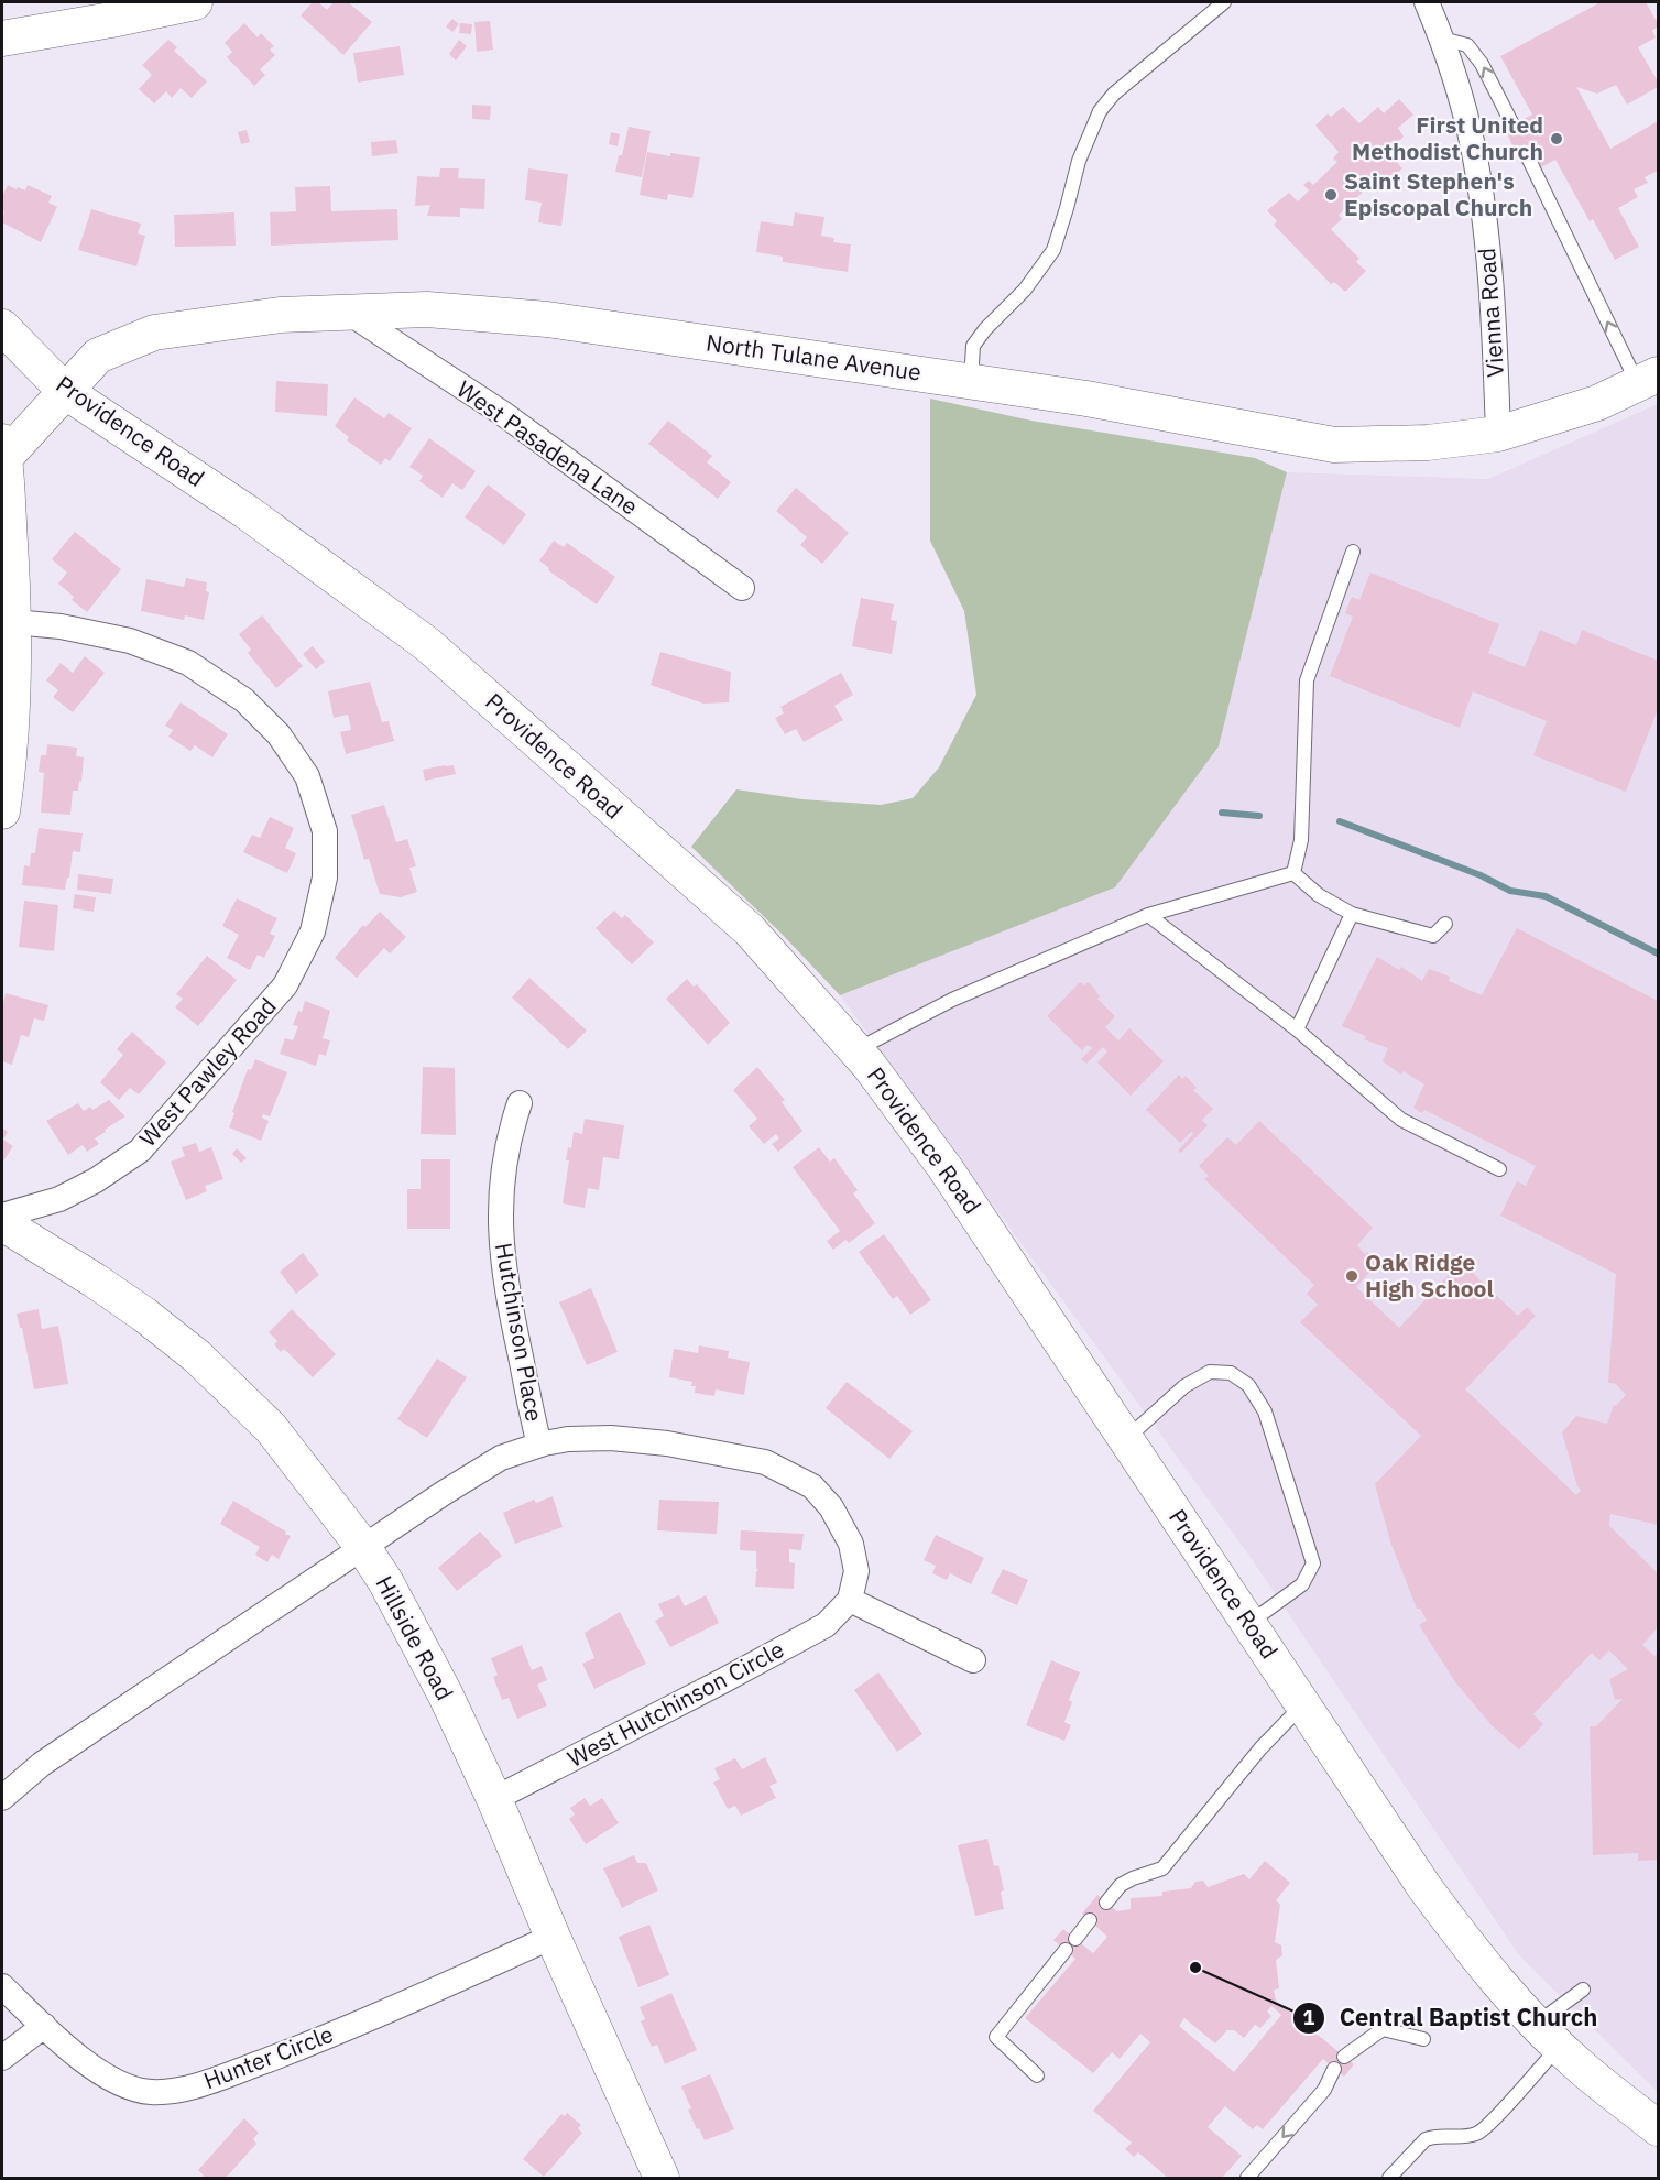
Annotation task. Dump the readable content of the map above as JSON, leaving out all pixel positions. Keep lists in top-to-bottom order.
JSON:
{
  "streets": {
    "street": [
      "Vienna Road",
      "North Tulane Avenue",
      "Providence Road",
      "West Pasadena Lane",
      "West Pawley Road",
      "Hutchinson Place",
      "Hillside Road",
      "West Hutchinson Circle",
      "Hunter Circle"
    ]
  },
  "crossings": [
    ["Vienna Road", "North Tulane Avenue"],
    ["North Tulane Avenue", "Providence Road"],
    ["North Tulane Avenue", "West Pasadena Lane"],
    ["Hillside Road", "West Hutchinson Circle"],
    ["Hillside Road", "Hunter Circle"]
  ],
  "places": [
    "First United Methodist Church",
    "Saint Stephen's Episcopal Church",
    "Oak Ridge High School",
    "Central Baptist Church"
  ]
}
